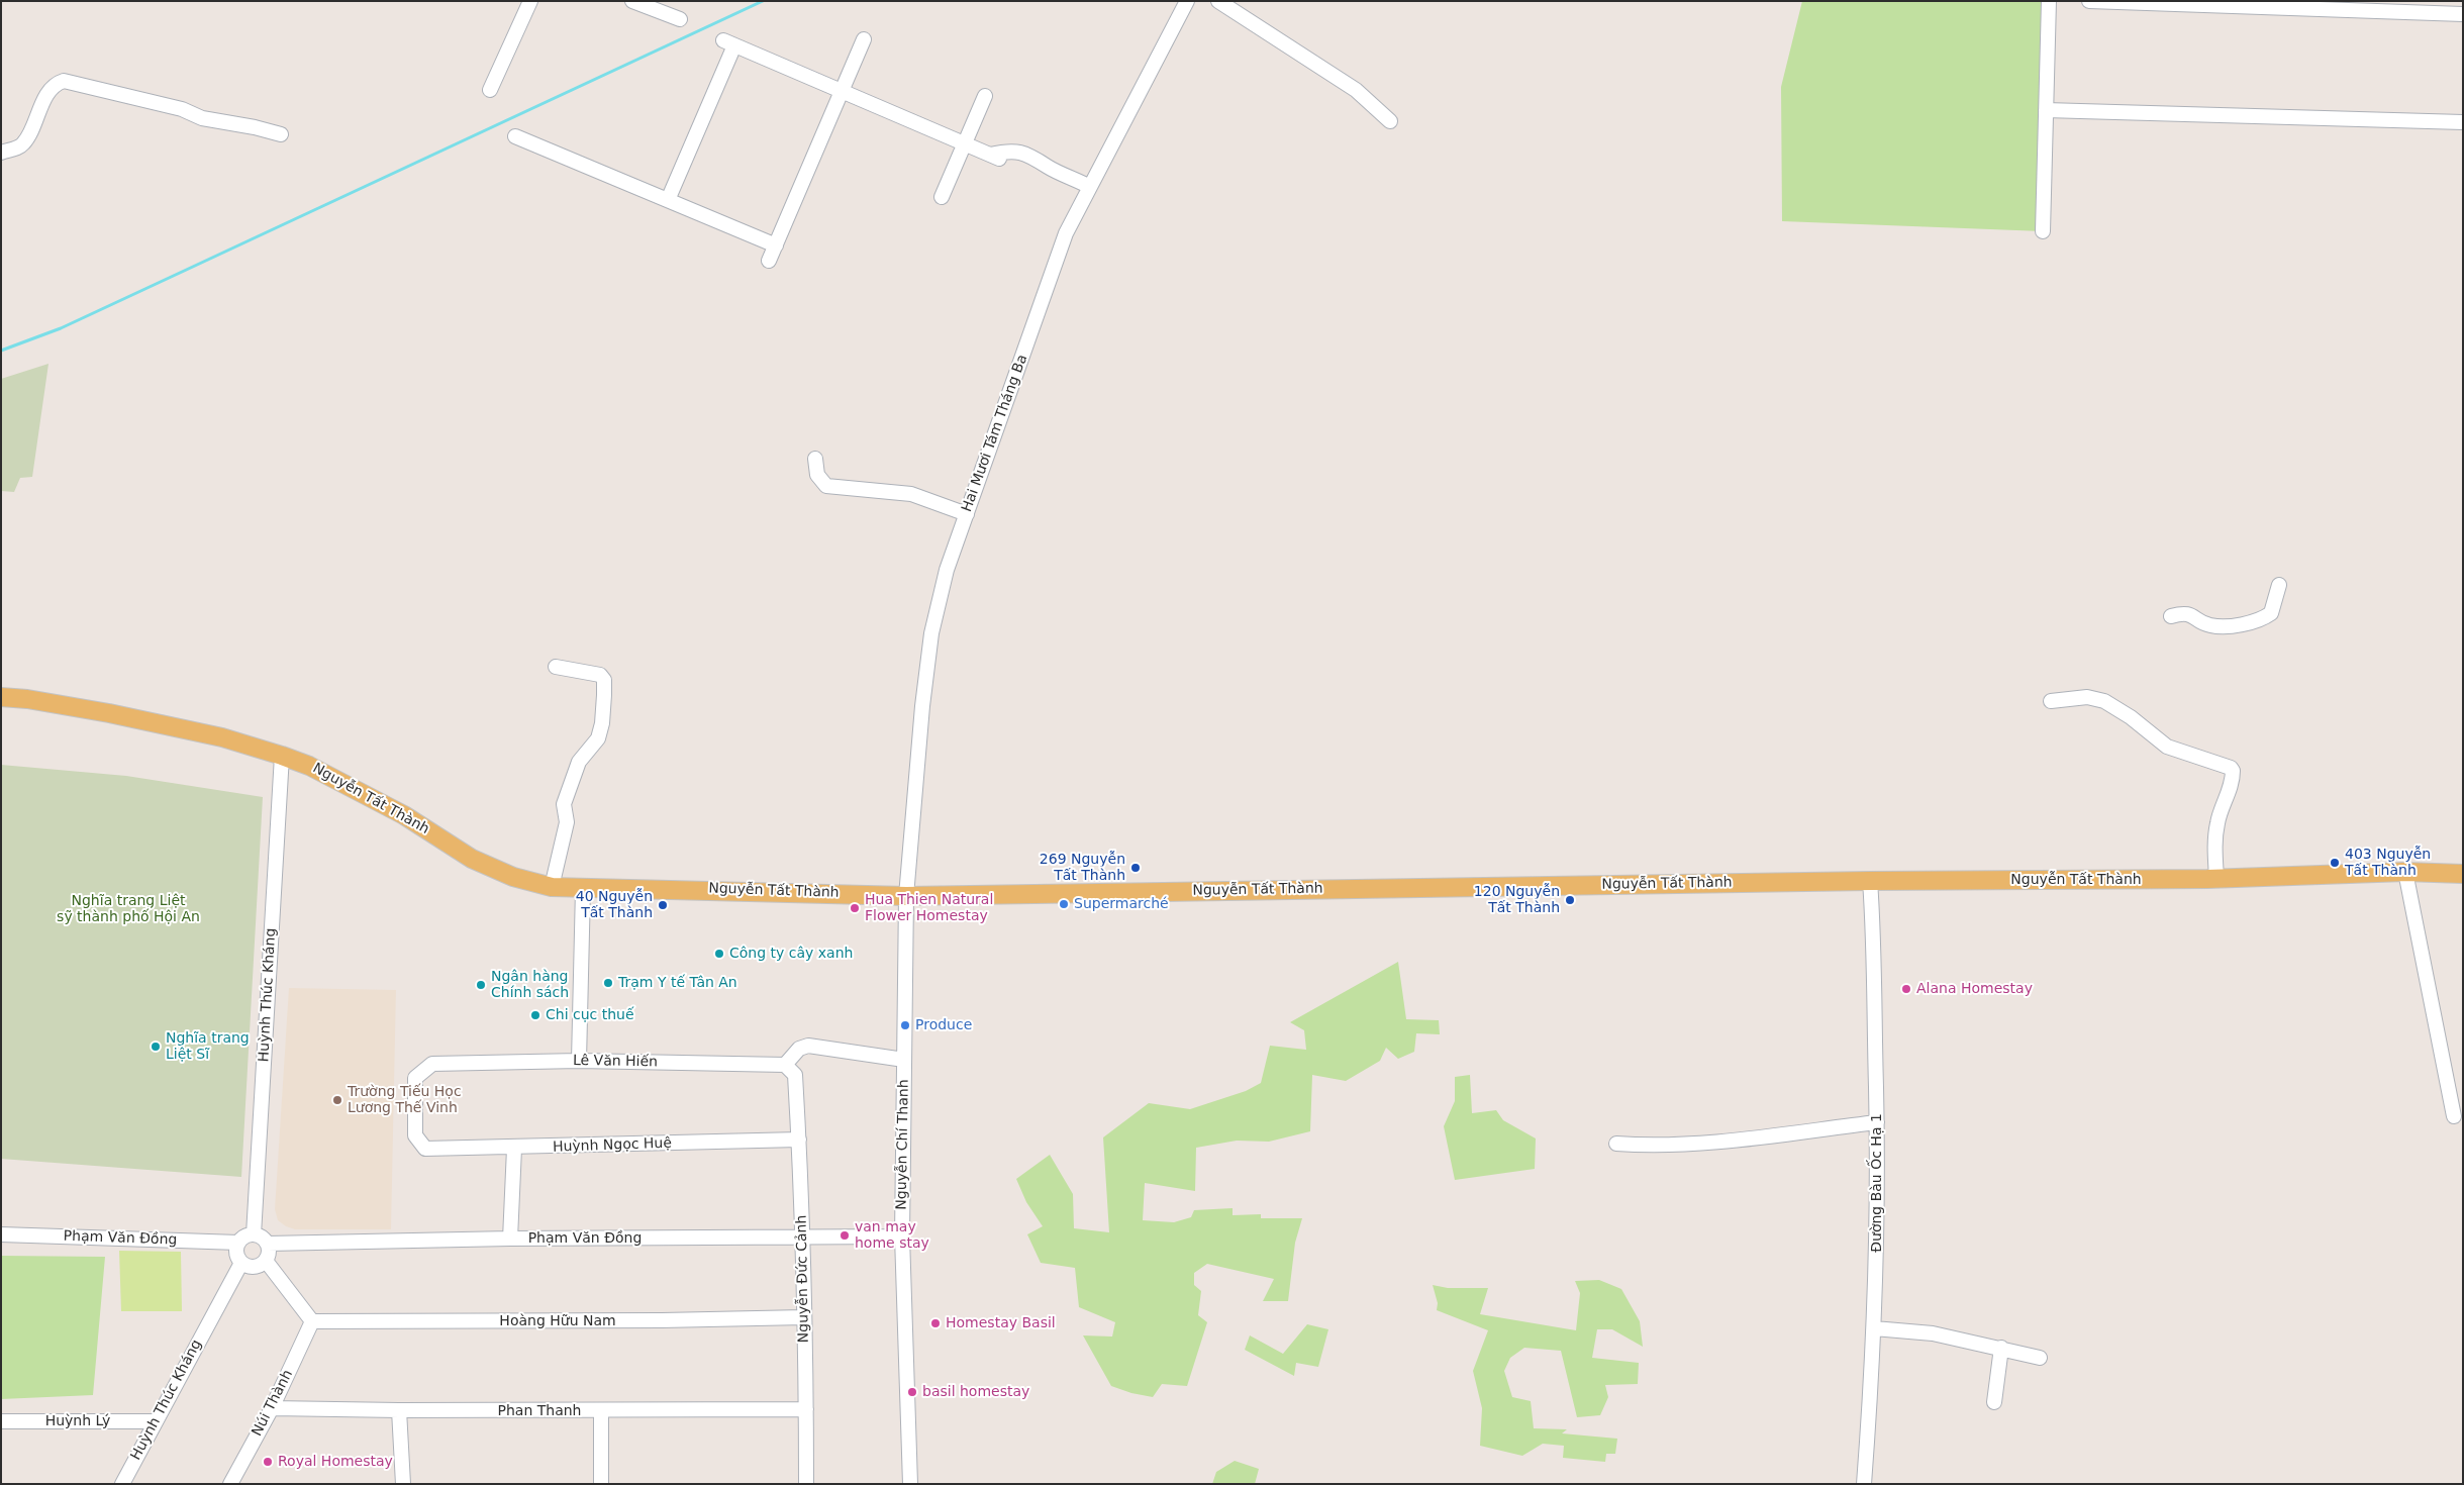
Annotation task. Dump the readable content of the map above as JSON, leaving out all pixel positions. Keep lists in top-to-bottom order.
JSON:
{
  "streets": {
    "main road": ["Nguyễn Tất Thành"],
    "street": [
      "Hai Mươi Tám Tháng Ba",
      "Huỳnh Thúc Kháng",
      "Lê Văn Hiến",
      "Nguyễn Chí Thanh",
      "Huỳnh Ngọc Huệ",
      "Đường Bàu Ốc Hạ 1",
      "Phạm Văn Đồng",
      "Nguyễn Đức Cảnh",
      "Hoàng Hữu Nam",
      "Núi Thành",
      "Phan Thanh",
      "Huỳnh Lý"
    ]
  },
  "crossings": [
    ["Hai Mươi Tám Tháng Ba", "Nguyễn Tất Thành"],
    ["Hai Mươi Tám Tháng Ba", "Nguyễn Chí Thanh"],
    ["Nguyễn Tất Thành", "Huỳnh Thúc Kháng"],
    ["Nguyễn Tất Thành", "Nguyễn Chí Thanh"],
    ["Nguyễn Tất Thành", "Đường Bàu Ốc Hạ 1"],
    ["Huỳnh Thúc Kháng", "Phạm Văn Đồng"],
    ["Huỳnh Thúc Kháng", "Huỳnh Lý"],
    ["Lê Văn Hiến", "Huỳnh Ngọc Huệ"],
    ["Lê Văn Hiến", "Nguyễn Đức Cảnh"],
    ["Nguyễn Chí Thanh", "Phạm Văn Đồng"],
    ["Huỳnh Ngọc Huệ", "Nguyễn Đức Cảnh"],
    ["Phạm Văn Đồng", "Nguyễn Đức Cảnh"],
    ["Nguyễn Đức Cảnh", "Hoàng Hữu Nam"],
    ["Nguyễn Đức Cảnh", "Phan Thanh"],
    ["Hoàng Hữu Nam", "Núi Thành"],
    ["Núi Thành", "Phan Thanh"]
  ],
  "parks": ["Nghĩa trang Liệt sỹ thành phố Hội An"],
  "places": [
    "403 Nguyễn Tất Thành",
    "269 Nguyễn Tất Thành",
    "120 Nguyễn Tất Thành",
    "Supermarché",
    "40 Nguyễn Tất Thành",
    "Hua Thien Natural Flower Homestay",
    "Công ty cây xanh",
    "Trạm Y tế Tân An",
    "Ngân hàng Chính sách",
    "Alana Homestay",
    "Chi cục thuế",
    "Produce",
    "Nghĩa trang Liệt Sĩ",
    "Trường Tiếu Học Lương Thế Vinh",
    "van may home stay",
    "Homestay Basil",
    "basil homestay",
    "Royal Homestay"
  ]
}
